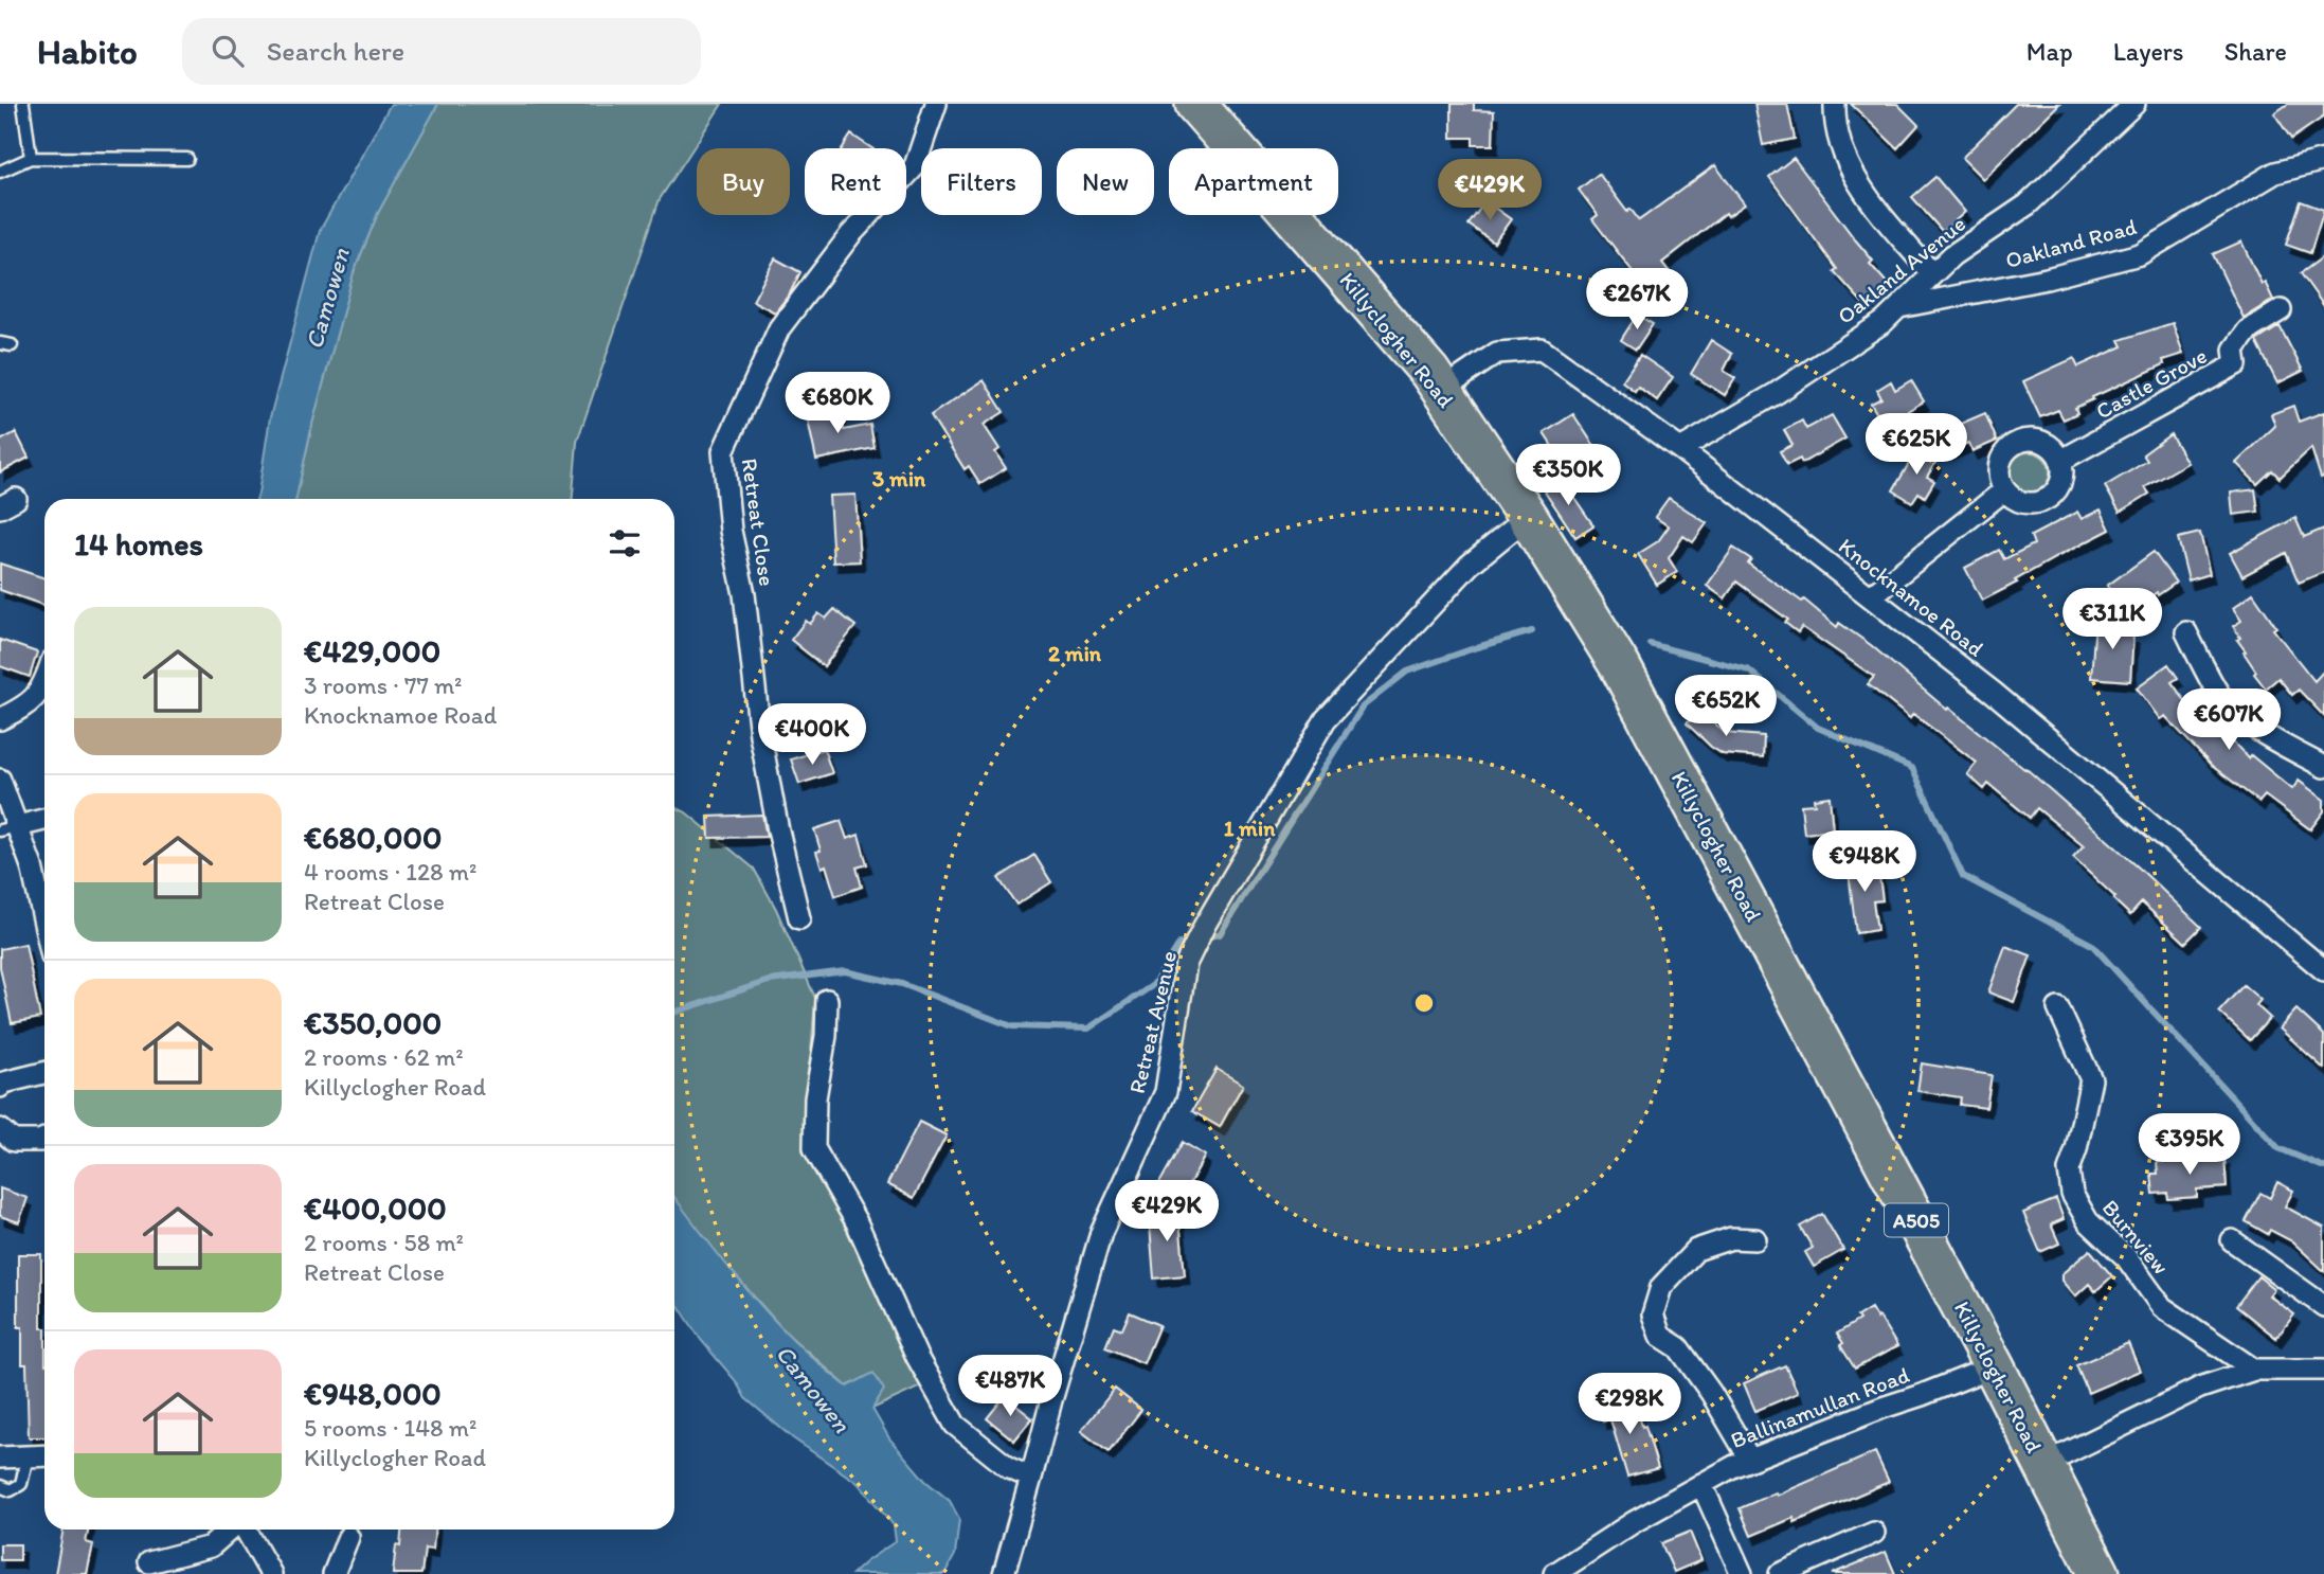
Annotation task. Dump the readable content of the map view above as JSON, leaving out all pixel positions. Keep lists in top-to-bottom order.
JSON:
{
  "streets": {
    "highway": ["Killyclogher Road", "A505"],
    "street": [
      "Oakland Road",
      "Oakland Avenue",
      "Castle Grove",
      "Retreat Close",
      "Knocknamoe Road",
      "Retreat Avenue",
      "Burnview",
      "Ballinamullan Road"
    ]
  },
  "crossings": [
    ["Oakland Road", "Oakland Avenue"],
    ["Oakland Avenue", "Knocknamoe Road"],
    ["Killyclogher Road", "Knocknamoe Road"],
    ["Killyclogher Road", "Retreat Avenue"],
    ["Killyclogher Road", "Ballinamullan Road"]
  ],
  "water": ["Camowen"],
  "page": {
    "header": "Habito",
    "search": "Search here",
    "nav": ["Map", "Layers", "Share"],
    "chip": [
      "Buy",
      "Rent",
      "Filters",
      "New",
      "Apartment"
    ],
    "price": [
      "€429K",
      "€267K",
      "€680K",
      "€625K",
      "€350K",
      "€311K",
      "€652K",
      "€607K",
      "€400K",
      "€948K",
      "€395K",
      "€429K",
      "€487K",
      "€298K"
    ],
    "heading": "14 homes",
    "list": [
      {
        "name": "€429,000",
        "note": "3 rooms · 77 m² · Knocknamoe Road"
      },
      {
        "name": "€680,000",
        "note": "4 rooms · 128 m² · Retreat Close"
      },
      {
        "name": "€350,000",
        "note": "2 rooms · 62 m² · Killyclogher Road"
      },
      {
        "name": "€400,000",
        "note": "2 rooms · 58 m² · Retreat Close"
      },
      {
        "name": "€948,000",
        "note": "5 rooms · 148 m² · Killyclogher Road"
      }
    ]
  },
  "rings": ["3 min", "2 min", "1 min"]
}
